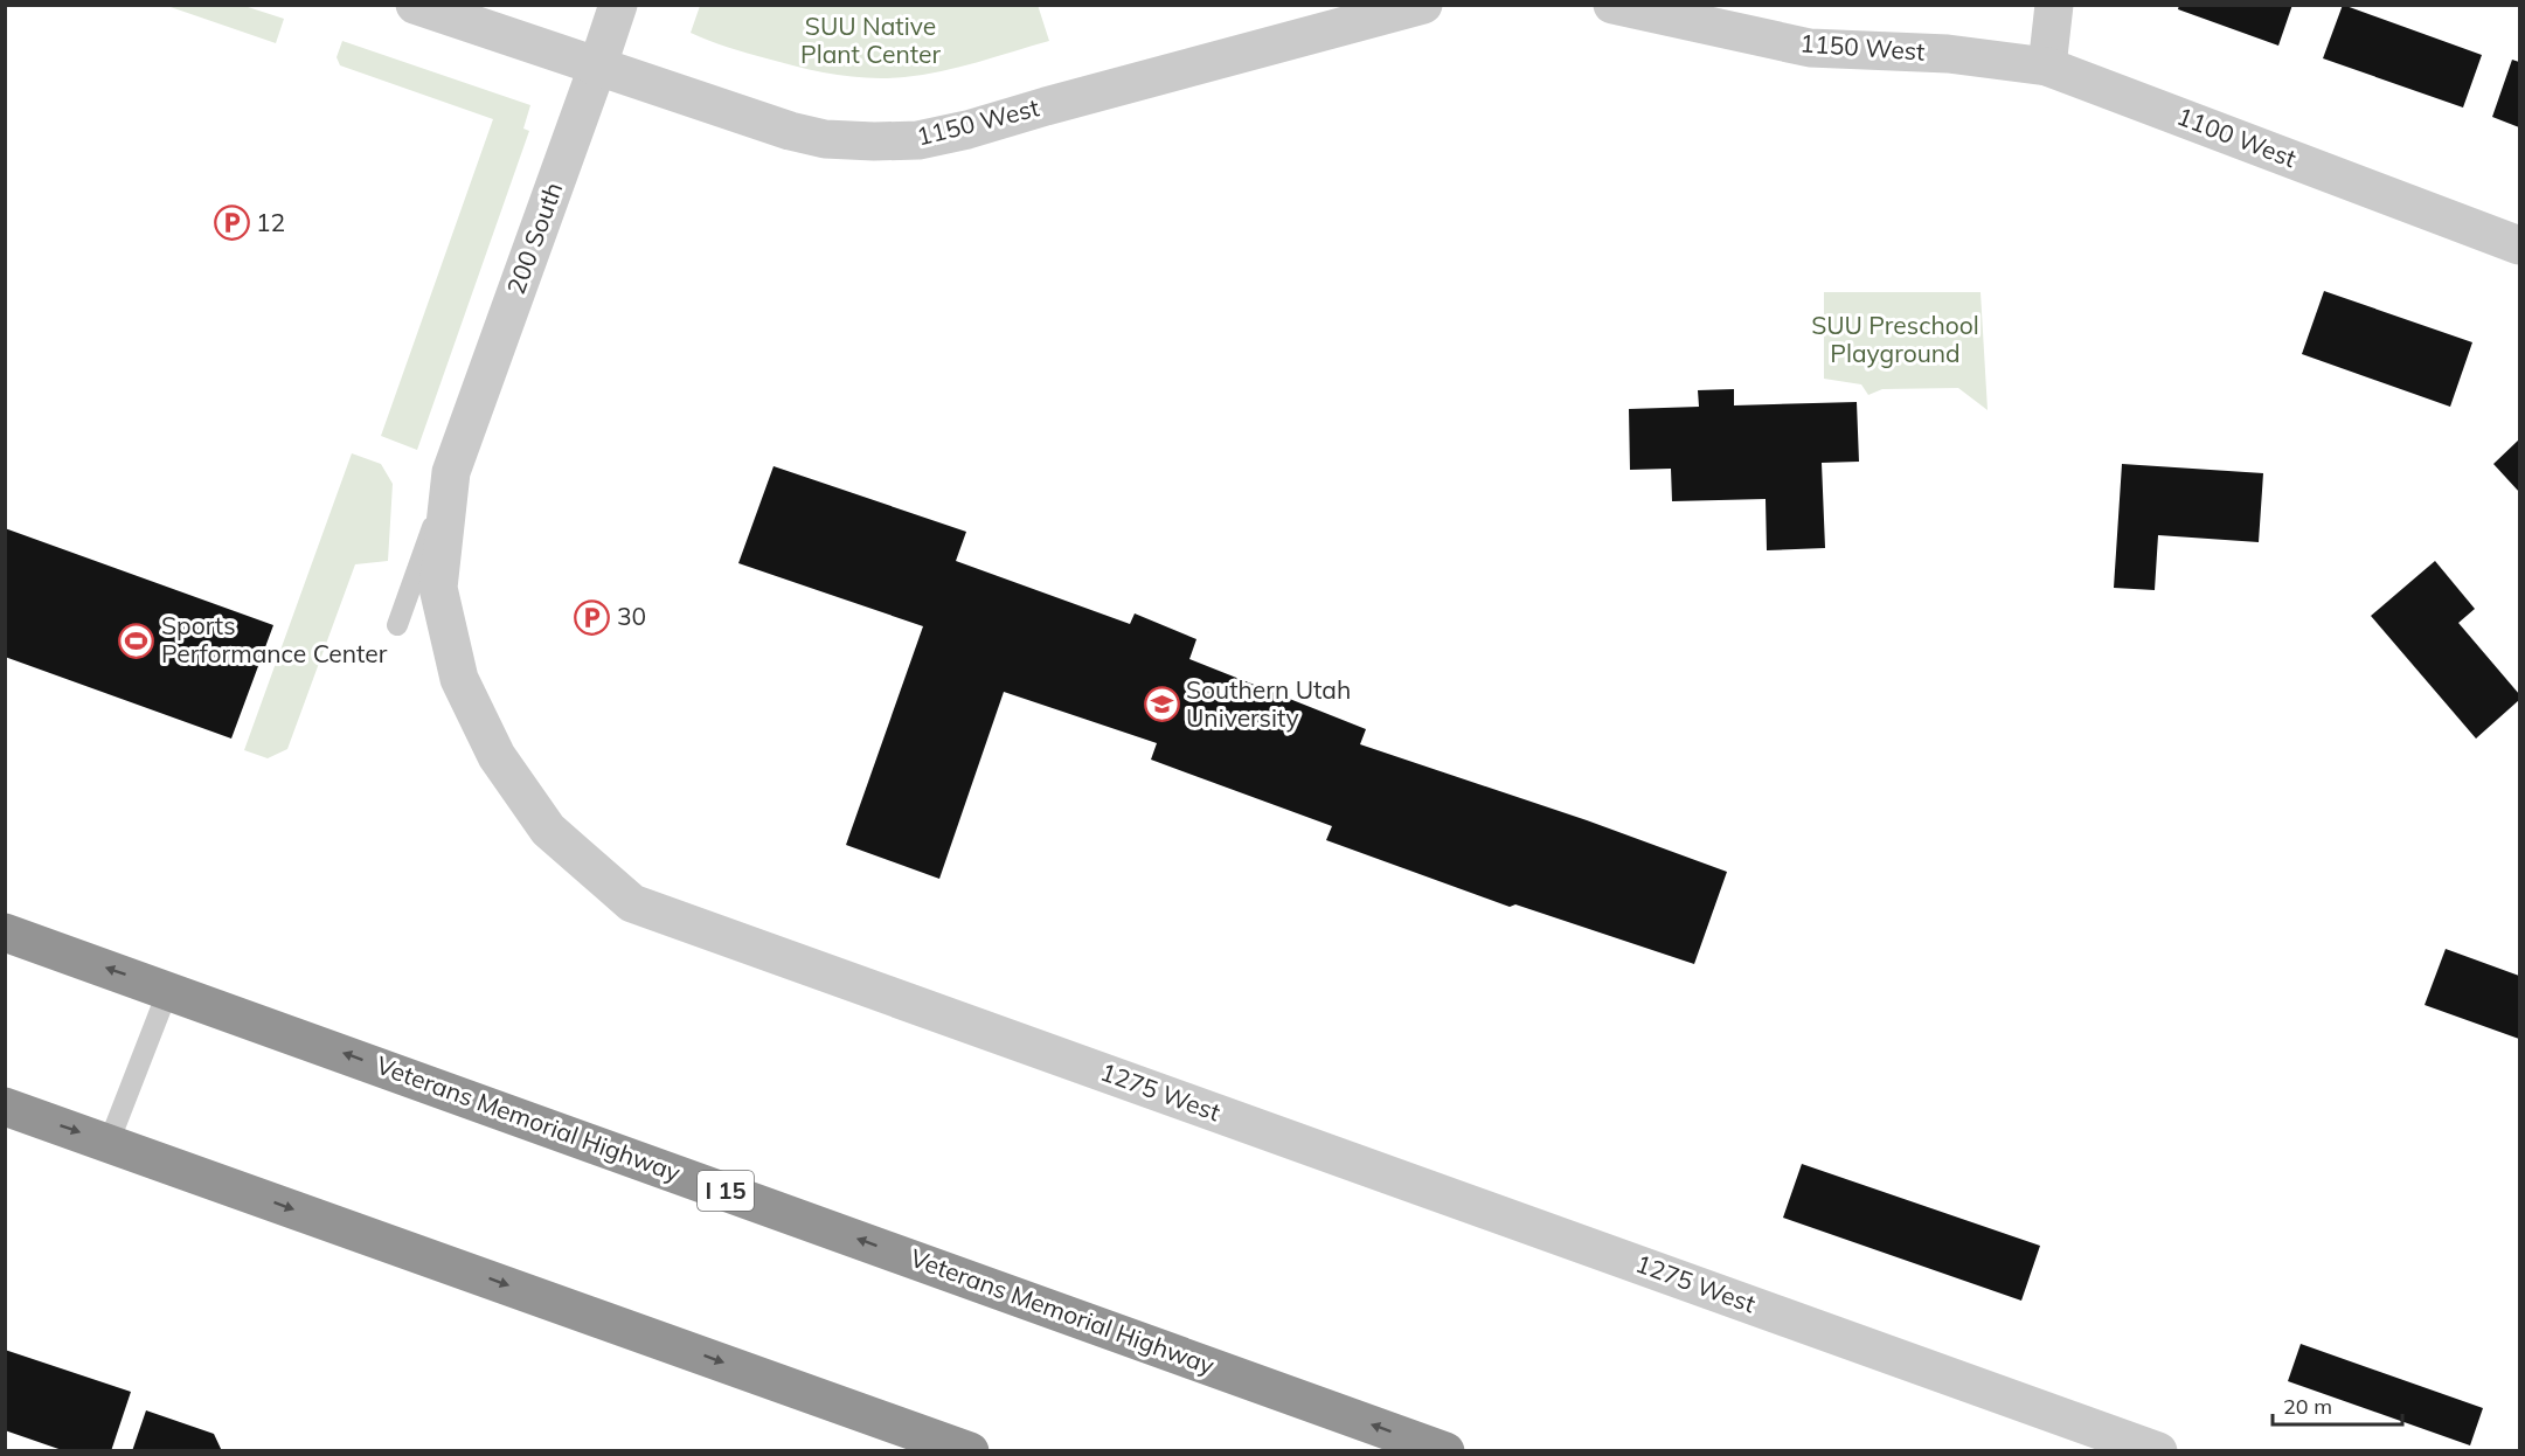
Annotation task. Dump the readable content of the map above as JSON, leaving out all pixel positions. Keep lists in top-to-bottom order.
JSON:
{
  "streets": {
    "highway": ["Veterans Memorial Highway", "I 15"],
    "street": [
      "1150 West",
      "1100 West",
      "200 South",
      "1275 West"
    ]
  },
  "crossings": [
    ["1150 West", "1100 West"],
    ["1150 West", "200 South"],
    ["200 South", "1275 West"]
  ],
  "parks": ["SUU Native Plant Center", "SUU Preschool Playground"],
  "places": {
    "parking": ["12", "30"],
    "sports": ["Sports Performance Center"],
    "school or university": ["Southern Utah University"]
  },
  "scale_bar": "20 m"
}
